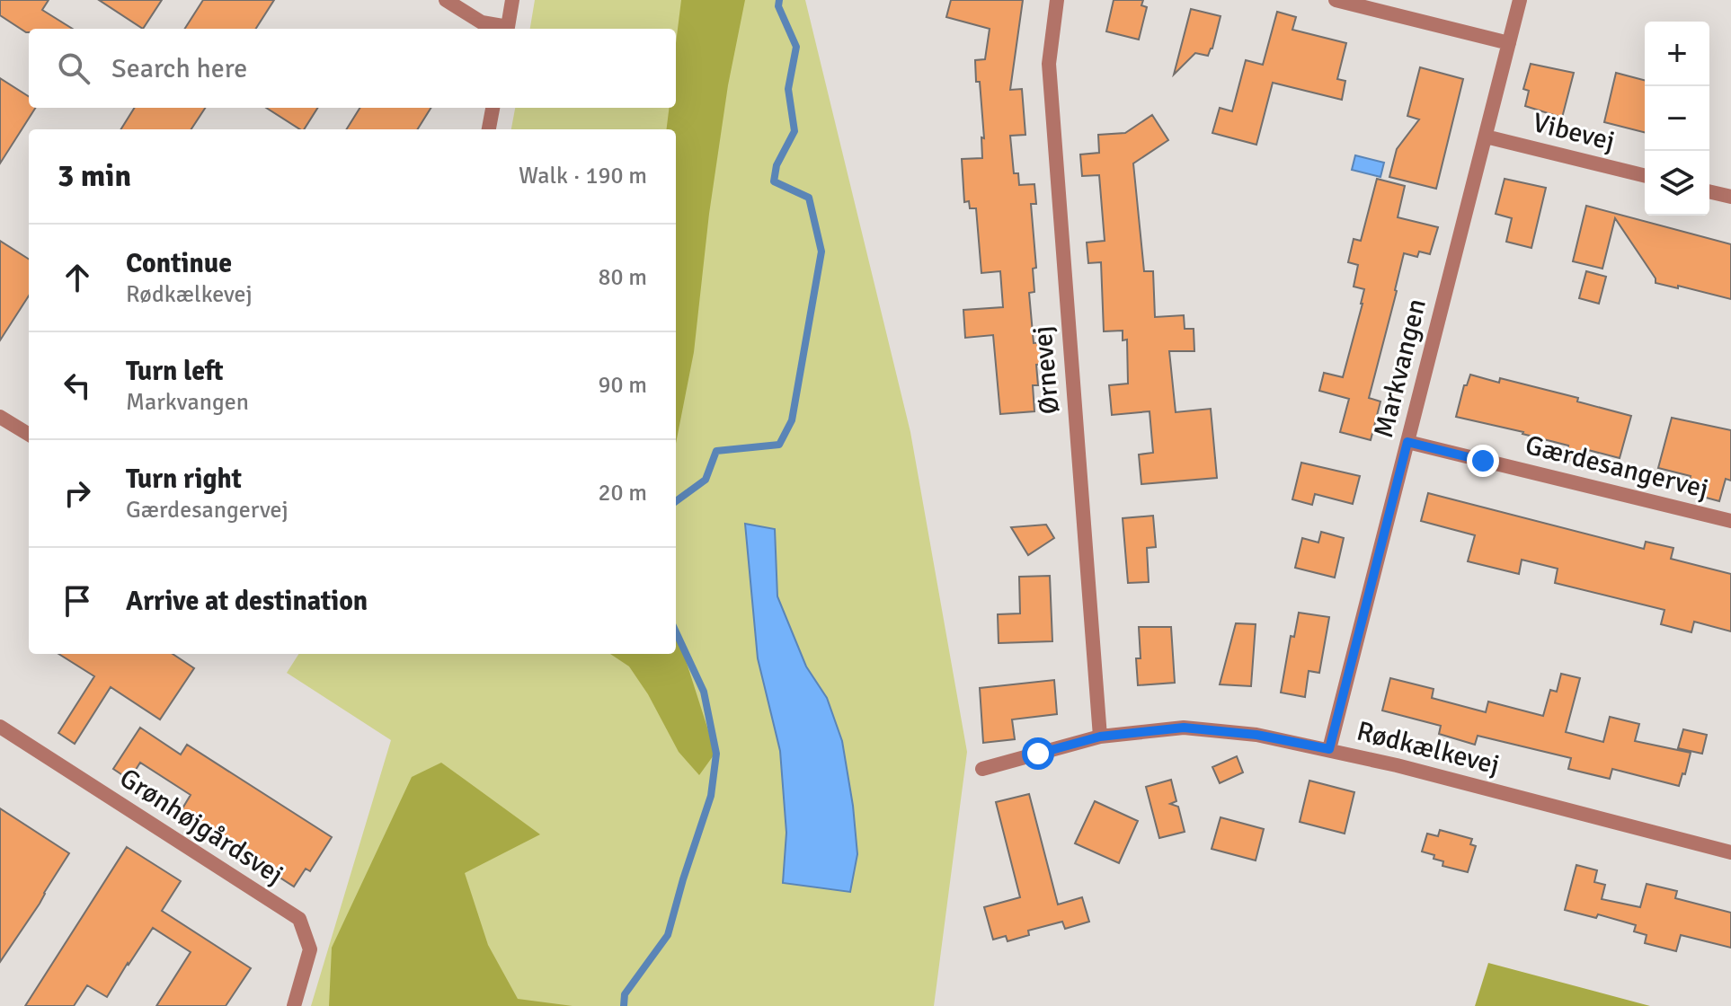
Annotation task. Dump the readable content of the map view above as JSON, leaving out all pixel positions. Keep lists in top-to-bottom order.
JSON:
{
  "streets": {
    "street": [
      "Vibevej",
      "Markvangen",
      "Ørnevej",
      "Gærdesangervej",
      "Rødkælkevej",
      "Grønhøjgårdsvej"
    ]
  },
  "crossings": [
    ["Vibevej", "Markvangen"],
    ["Markvangen", "Gærdesangervej"],
    ["Markvangen", "Rødkælkevej"],
    ["Ørnevej", "Rødkælkevej"]
  ],
  "page": {
    "map_buttons": ["+", "−"],
    "search": "Search here",
    "heading": ["3 min", "Walk · 190 m"],
    "list": [
      ["Continue", "Rødkælkevej", "80 m"],
      ["Turn left", "Markvangen", "90 m"],
      ["Turn right", "Gærdesangervej", "20 m"],
      "Arrive at destination"
    ]
  }
}
